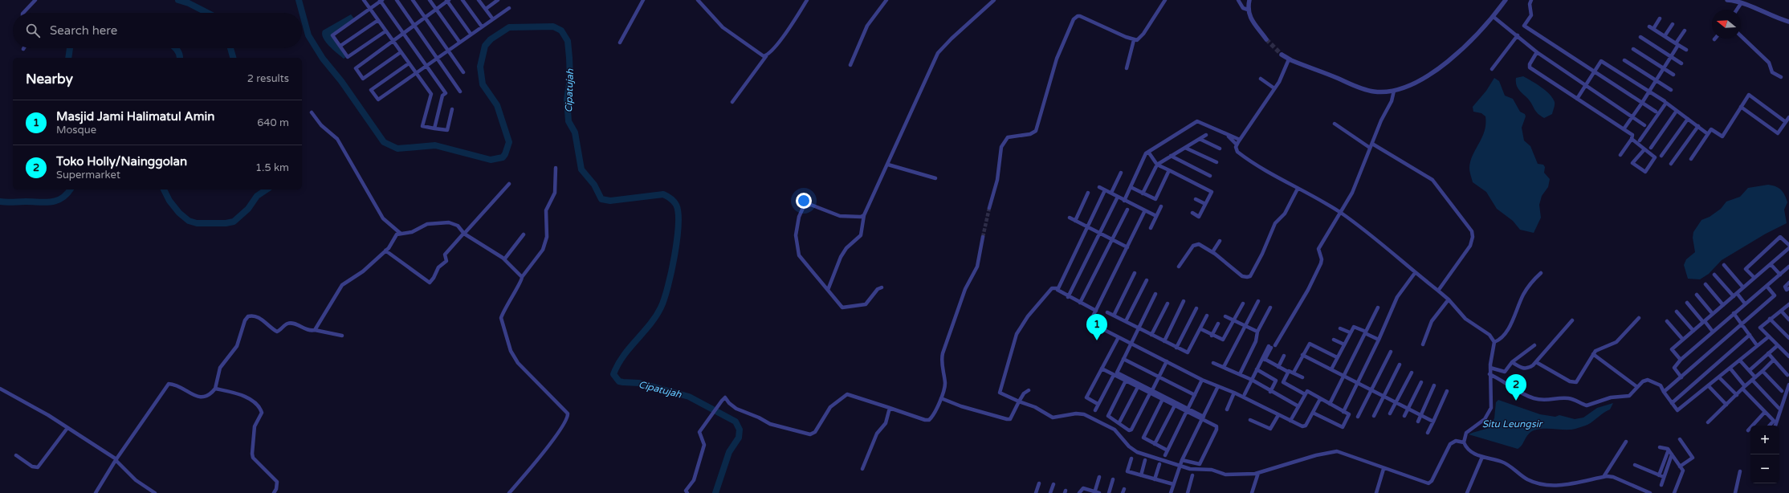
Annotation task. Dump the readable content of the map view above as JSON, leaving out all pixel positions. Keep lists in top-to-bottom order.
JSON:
{
  "water": ["Cipatujah", "Situ Leungsir"],
  "north": "left",
  "page": {
    "search": "Search here",
    "heading": ["Nearby", "2 results"],
    "list": [
      {
        "mark": "1",
        "name": "Masjid Jami Halimatul Amin",
        "note": "Mosque",
        "value": "640 m"
      },
      {
        "mark": "2",
        "name": "Toko Holly/Nainggolan",
        "note": "Supermarket",
        "value": "1.5 km"
      }
    ],
    "pins": ["1", "2"],
    "map_buttons": ["+", "−"]
  }
}
